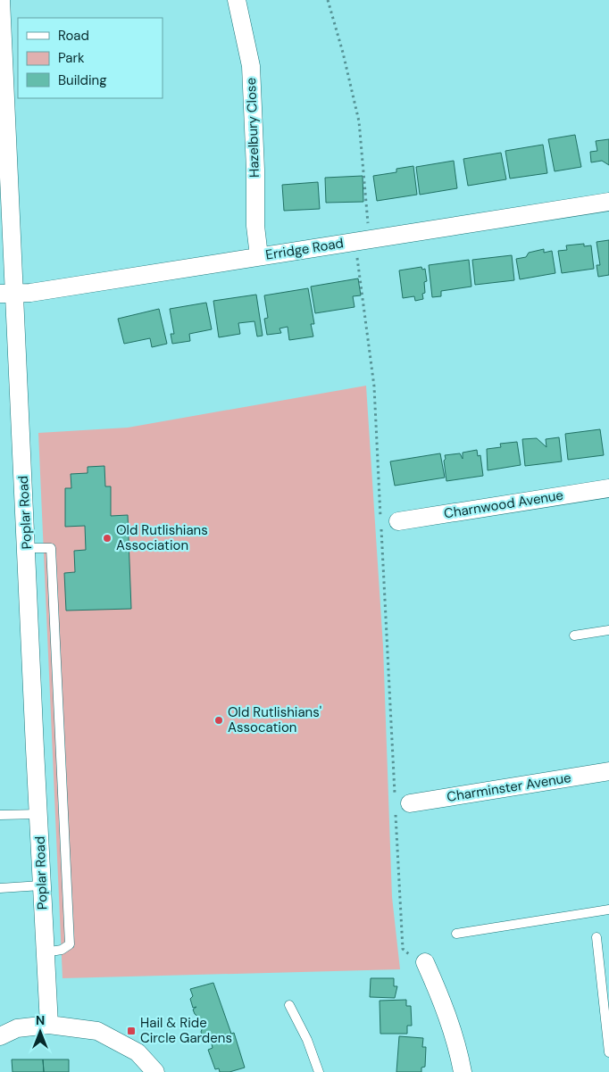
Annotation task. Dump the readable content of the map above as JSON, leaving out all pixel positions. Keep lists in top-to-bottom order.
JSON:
{
  "streets": {
    "street": [
      "Hazelbury Close",
      "Erridge Road",
      "Charnwood Avenue",
      "Poplar Road",
      "Charminster Avenue"
    ]
  },
  "crossings": [
    ["Hazelbury Close", "Erridge Road"],
    ["Erridge Road", "Poplar Road"]
  ],
  "places": {
    "other": ["Old Rutlishians Association", "Old Rutlishians' Assocation"],
    "transit": ["Hail & Ride Circle Gardens"]
  },
  "legend": ["Road", "Park", "Building"],
  "north": "top"
}
